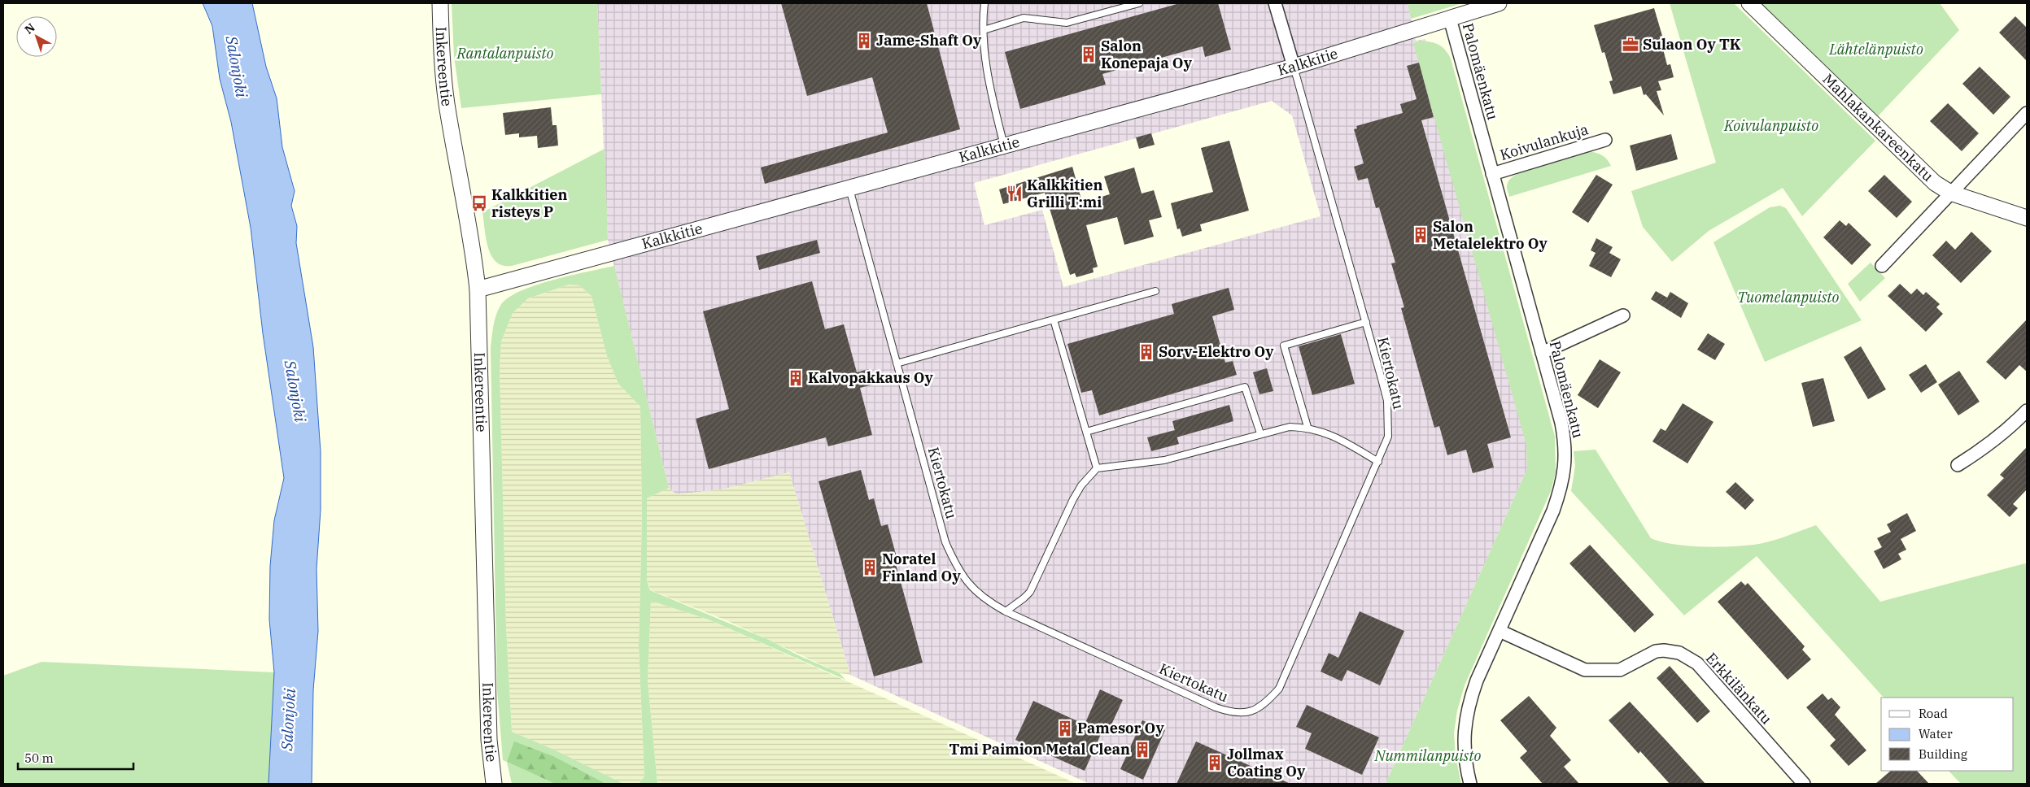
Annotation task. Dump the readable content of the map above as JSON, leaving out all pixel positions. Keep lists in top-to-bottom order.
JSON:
{
  "streets": {
    "street": [
      "Kalkkitie",
      "Inkereentie",
      "Palomäenkatu",
      "Mahlakankareenkatu",
      "Koivulankuja",
      "Erkkilänkatu"
    ],
    "lane": ["Kiertokatu"]
  },
  "crossings": [
    ["Kalkkitie", "Inkereentie"],
    ["Kalkkitie", "Palomäenkatu"],
    ["Kalkkitie", "Kiertokatu"],
    ["Palomäenkatu", "Koivulankuja"],
    ["Palomäenkatu", "Erkkilänkatu"]
  ],
  "water": ["Salonjoki"],
  "parks": [
    "Lähtelänpuisto",
    "Rantalanpuisto",
    "Koivulanpuisto",
    "Tuomelanpuisto",
    "Nummilanpuisto"
  ],
  "places": {
    "building": [
      "Jame-Shaft Oy",
      "Salon Konepaja Oy",
      "Salon Metalelektro Oy",
      "Sorv-Elektro Oy",
      "Kalvopakkaus Oy",
      "Noratel Finland Oy",
      "Pamesor Oy",
      "Tmi Paimion Metal Clean",
      "Jollmax Coating Oy"
    ],
    "office": ["Sulaon Oy TK"],
    "restaurant": ["Kalkkitien Grilli T:mi"],
    "bus stop": ["Kalkkitien risteys P"]
  },
  "legend": ["Road", "Water", "Building"],
  "scale_bar": "50 m",
  "north": "top left"
}
